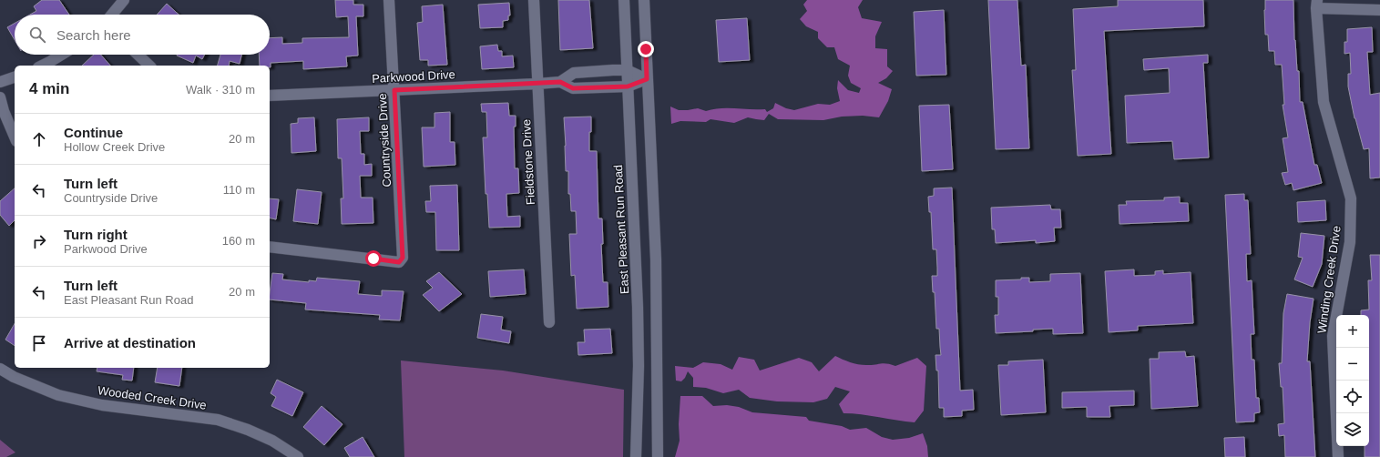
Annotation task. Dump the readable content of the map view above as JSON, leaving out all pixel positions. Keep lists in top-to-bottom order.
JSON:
{
  "streets": {
    "street": [
      "Parkwood Drive",
      "Countryside Drive",
      "Fieldstone Drive",
      "East Pleasant Run Road",
      "Winding Creek Drive",
      "Wooded Creek Drive"
    ]
  },
  "crossings": [
    ["Parkwood Drive", "Countryside Drive"],
    ["Parkwood Drive", "Fieldstone Drive"],
    ["Parkwood Drive", "East Pleasant Run Road"]
  ],
  "page": {
    "search": "Search here",
    "heading": ["4 min", "Walk · 310 m"],
    "list": [
      ["Continue", "Hollow Creek Drive", "20 m"],
      ["Turn left", "Countryside Drive", "110 m"],
      ["Turn right", "Parkwood Drive", "160 m"],
      ["Turn left", "East Pleasant Run Road", "20 m"],
      "Arrive at destination"
    ],
    "map_buttons": ["+", "−"]
  }
}
